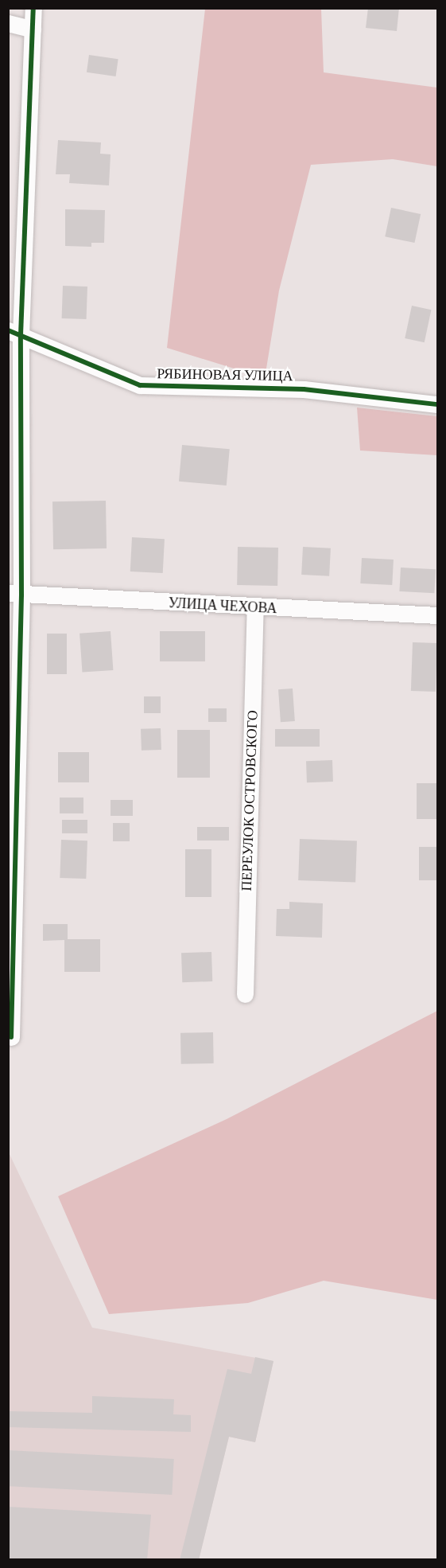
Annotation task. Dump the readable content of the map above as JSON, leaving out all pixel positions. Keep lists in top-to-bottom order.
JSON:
{
  "streets": {
    "street": ["РЯБИНОВАЯ УЛИЦА", "УЛИЦА ЧЕХОВА", "ПЕРЕУЛОК ОСТРОВСКОГО"]
  },
  "crossings": [
    ["УЛИЦА ЧЕХОВА", "ПЕРЕУЛОК ОСТРОВСКОГО"]
  ]
}
